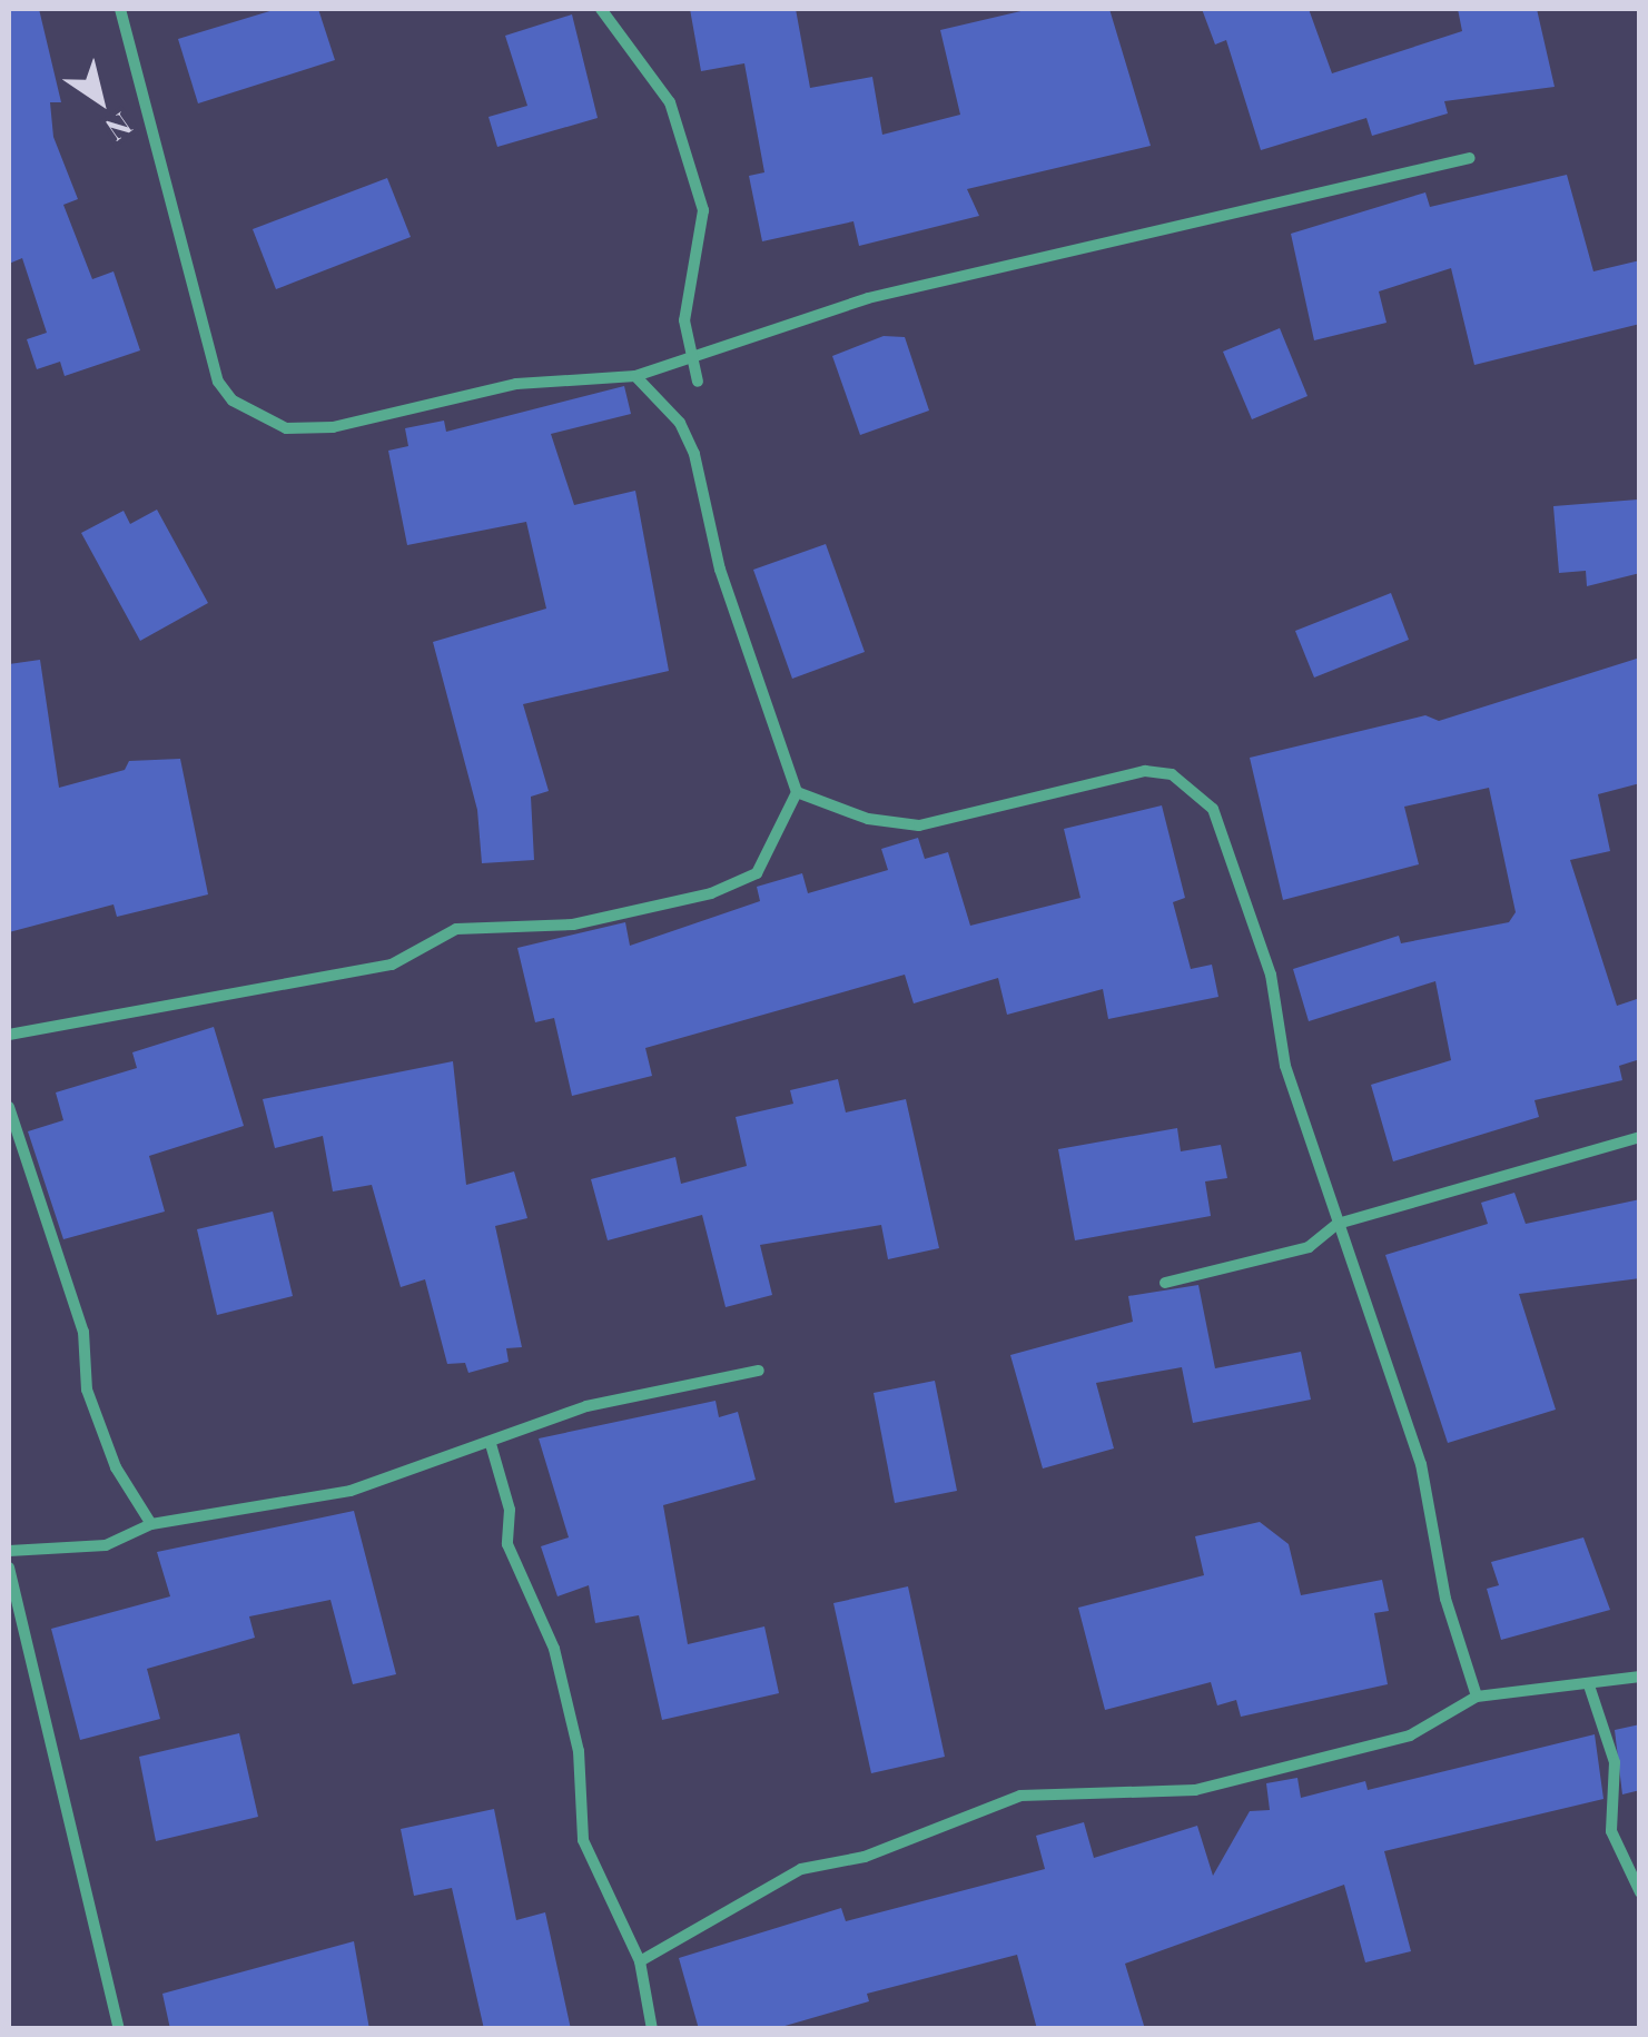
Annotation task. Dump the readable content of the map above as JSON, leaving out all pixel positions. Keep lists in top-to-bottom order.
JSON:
{
  "north": "bottom right"
}
